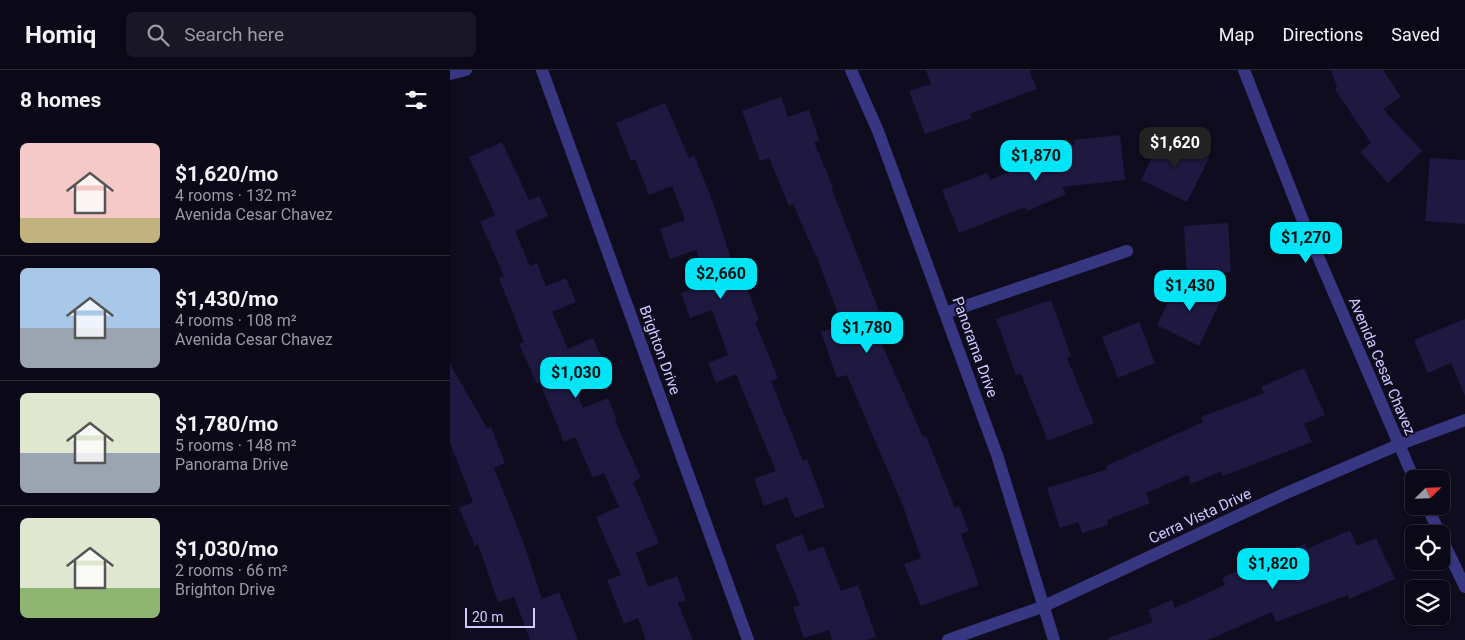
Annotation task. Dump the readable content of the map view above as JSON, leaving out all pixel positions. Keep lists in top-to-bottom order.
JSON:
{
  "streets": {
    "street": [
      "Panorama Drive",
      "Brighton Drive",
      "Avenida Cesar Chavez",
      "Cerra Vista Drive"
    ]
  },
  "crossings": [
    ["Panorama Drive", "Cerra Vista Drive"],
    ["Avenida Cesar Chavez", "Cerra Vista Drive"]
  ],
  "scale_bar": "20 m",
  "north": "top right",
  "page": {
    "header": "Homiq",
    "search": "Search here",
    "nav": ["Map", "Directions", "Saved"],
    "heading": "8 homes",
    "price": [
      "$1,620",
      "$1,870",
      "$1,270",
      "$2,660",
      "$1,430",
      "$1,780",
      "$1,030",
      "$1,820"
    ],
    "list": [
      {
        "name": "$1,620/mo",
        "note": "4 rooms · 132 m² · Avenida Cesar Chavez"
      },
      {
        "name": "$1,430/mo",
        "note": "4 rooms · 108 m² · Avenida Cesar Chavez"
      },
      {
        "name": "$1,780/mo",
        "note": "5 rooms · 148 m² · Panorama Drive"
      },
      {
        "name": "$1,030/mo",
        "note": "2 rooms · 66 m² · Brighton Drive"
      }
    ],
    "scale": "20 m"
  }
}
